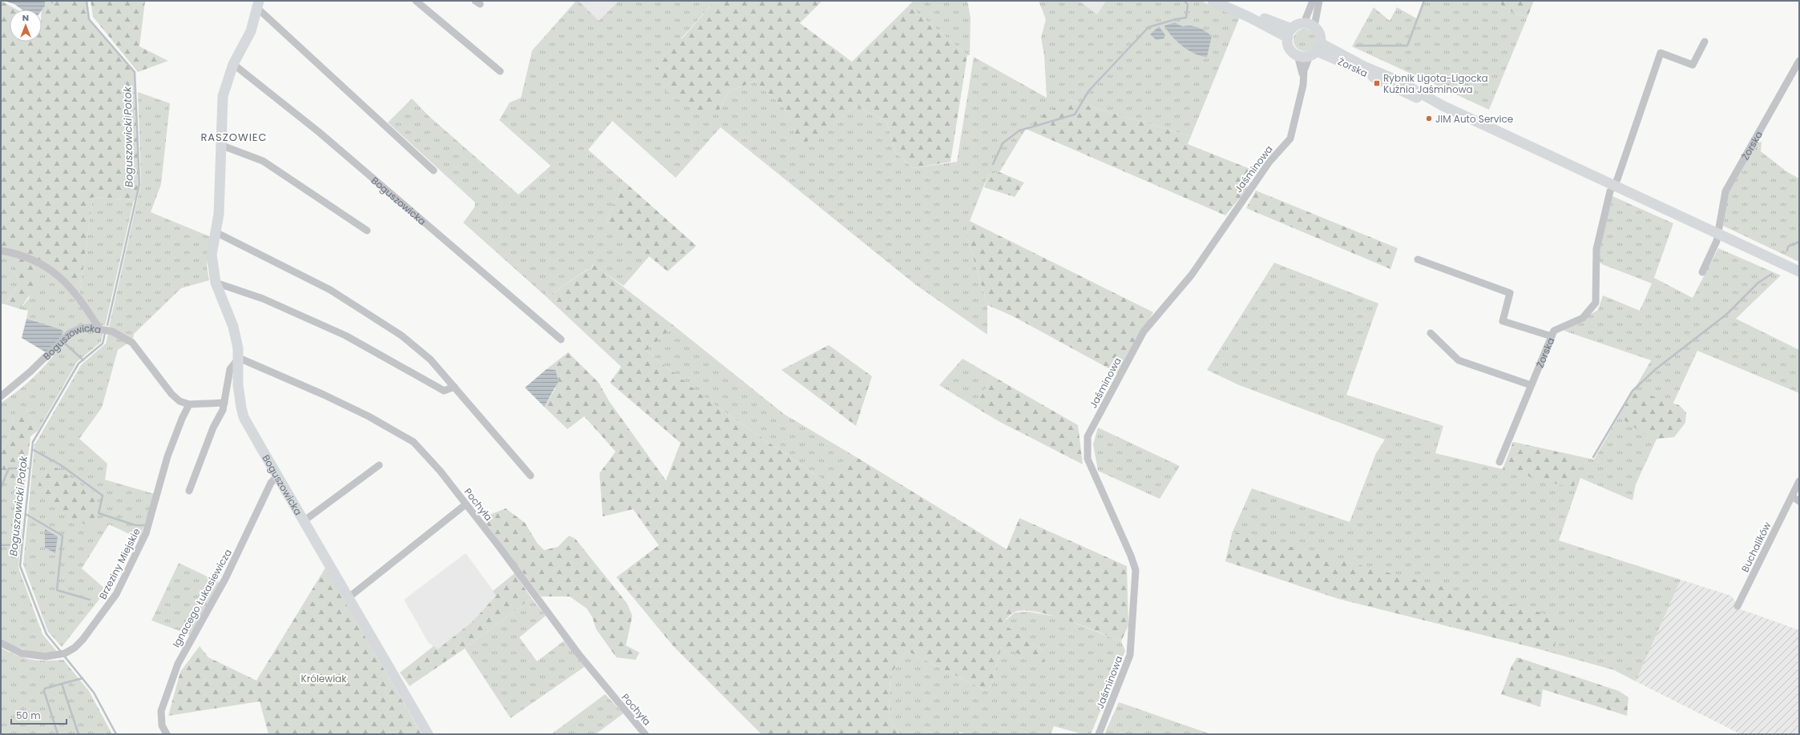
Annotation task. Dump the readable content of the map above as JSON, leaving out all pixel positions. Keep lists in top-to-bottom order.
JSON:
{
  "streets": {
    "street": [
      "Żorska",
      "Jaśminowa",
      "Boguszowicka",
      "Pochyła",
      "Buchalików",
      "Brzeziny Miejskie",
      "Ignacego Łukasiewicza"
    ]
  },
  "crossings": [
    ["Żorska", "Jaśminowa"],
    ["Boguszowicka", "Pochyła"],
    ["Boguszowicka", "Brzeziny Miejskie"],
    ["Boguszowicka", "Ignacego Łukasiewicza"]
  ],
  "districts": ["RASZOWIEC"],
  "water": ["Boguszowicki Potok"],
  "parks": ["Królewiak"],
  "places": {
    "transit": ["Rybnik Ligota-Ligocka Kuźnia Jaśminowa"],
    "other": ["JIM Auto Service"]
  },
  "scale_bar": "50 m",
  "north": "top"
}
